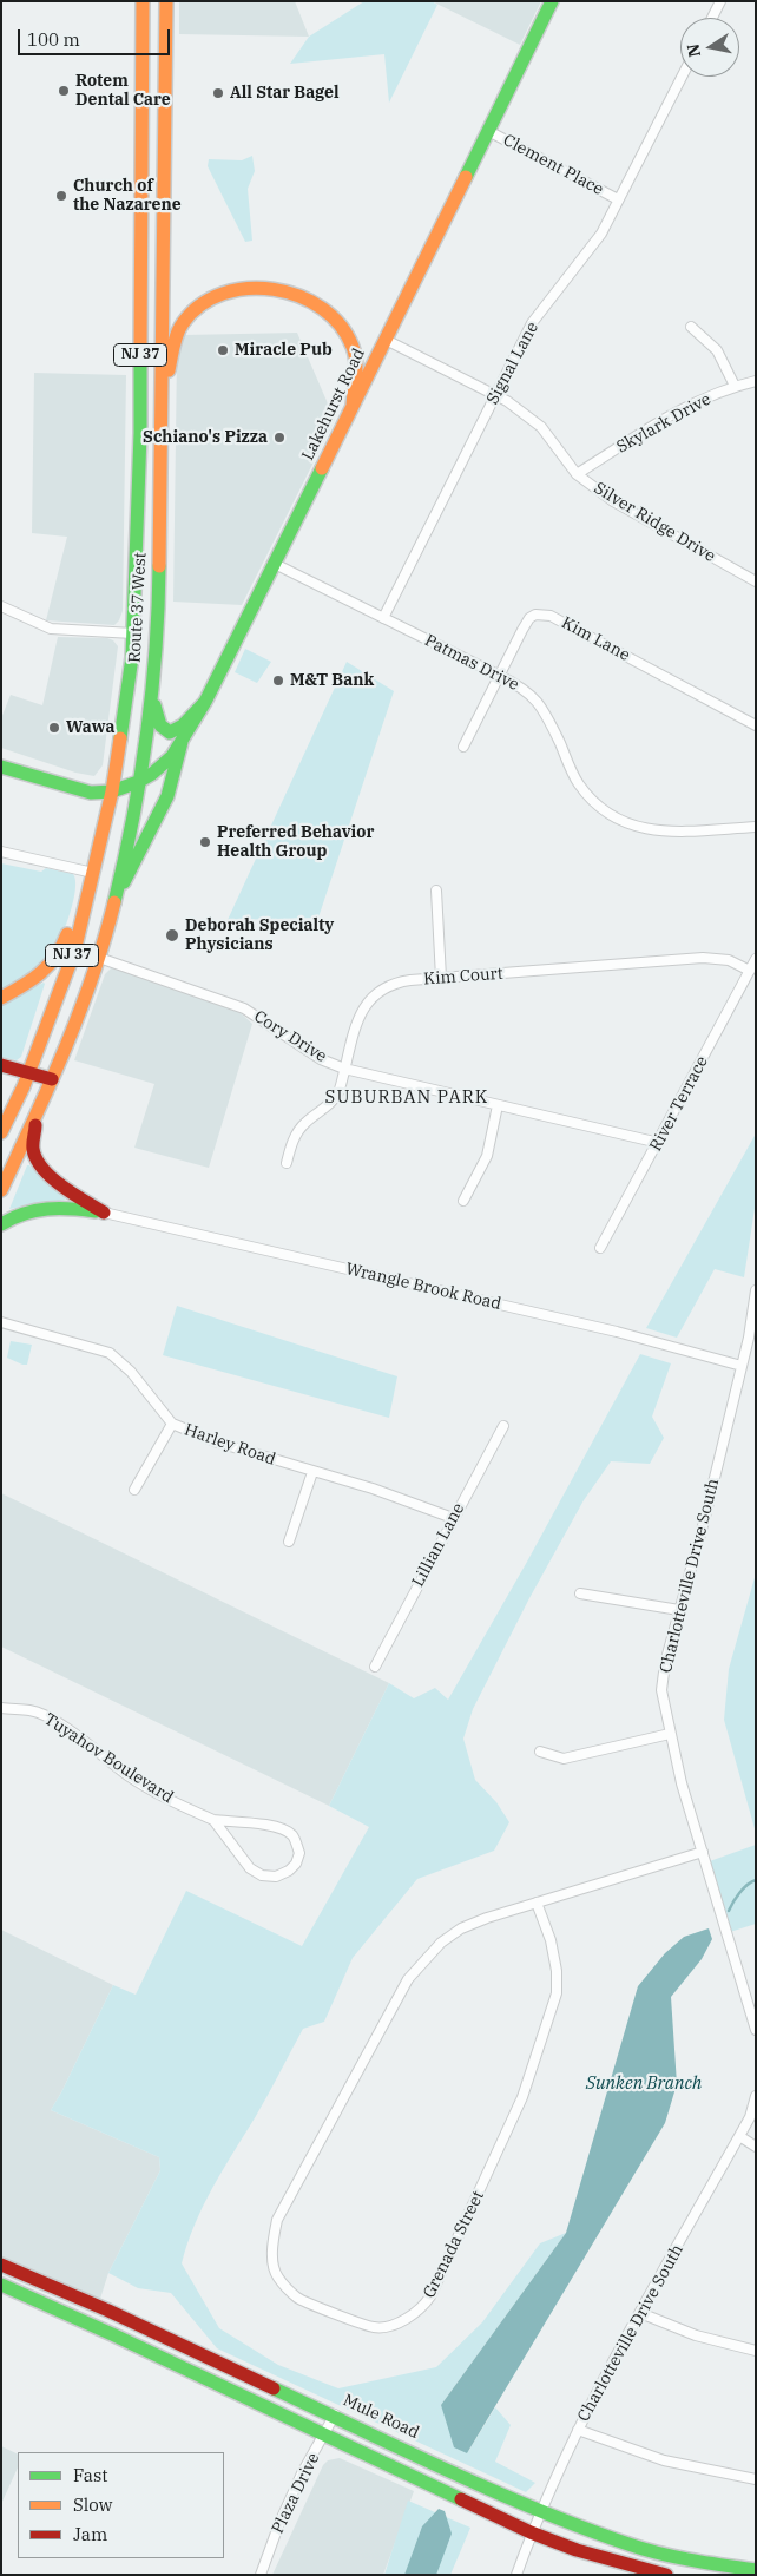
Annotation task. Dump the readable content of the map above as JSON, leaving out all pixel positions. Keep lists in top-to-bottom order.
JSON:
{
  "streets": {
    "main road": [
      "NJ 37",
      "Lakehurst Road",
      "Route 37 West",
      "Mule Road"
    ],
    "street": [
      "Clement Place",
      "Signal Lane",
      "Skylark Drive",
      "Silver Ridge Drive",
      "Kim Lane",
      "Patmas Drive",
      "Kim Court",
      "Cory Drive",
      "River Terrace",
      "Wrangle Brook Road",
      "Harley Road",
      "Lillian Lane",
      "Charlotteville Drive South",
      "Tuyahov Boulevard",
      "Grenada Street",
      "Plaza Drive"
    ]
  },
  "crossings": [
    ["Clement Place", "Signal Lane"],
    ["Clement Place", "Lakehurst Road"],
    ["Signal Lane", "Silver Ridge Drive"],
    ["Signal Lane", "Patmas Drive"],
    ["Lakehurst Road", "Silver Ridge Drive"],
    ["Lakehurst Road", "Route 37 West"],
    ["Lakehurst Road", "Patmas Drive"],
    ["Skylark Drive", "Silver Ridge Drive"],
    ["Route 37 West", "Cory Drive"],
    ["Kim Lane", "Patmas Drive"],
    ["Kim Court", "Cory Drive"],
    ["Kim Court", "River Terrace"],
    ["Cory Drive", "River Terrace"],
    ["Wrangle Brook Road", "Charlotteville Drive South"],
    ["Harley Road", "Lillian Lane"],
    ["Charlotteville Drive South", "Grenada Street"],
    ["Charlotteville Drive South", "Mule Road"],
    ["Mule Road", "Plaza Drive"]
  ],
  "districts": ["SUBURBAN PARK"],
  "water": ["Sunken Branch"],
  "places": [
    "Rotem Dental Care",
    "All Star Bagel",
    "Church of the Nazarene",
    "Miracle Pub",
    "Schiano's Pizza",
    "M&T Bank",
    "Wawa",
    "Preferred Behavior Health Group",
    "Deborah Specialty Physicians"
  ],
  "legend": ["Fast", "Slow", "Jam"],
  "scale_bar": "100 m",
  "north": "left"
}
